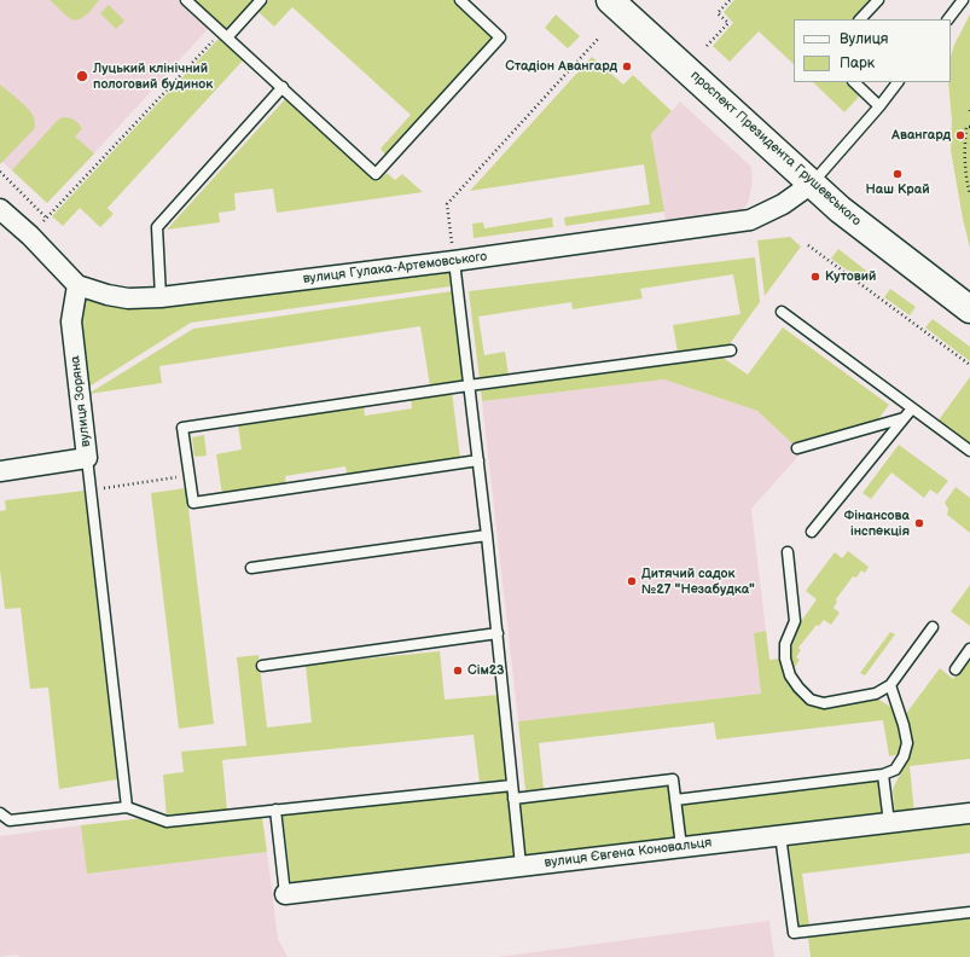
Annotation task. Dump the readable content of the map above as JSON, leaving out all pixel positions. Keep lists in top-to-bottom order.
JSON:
{
  "streets": {
    "street": [
      "проспект Президента Грушевського",
      "вулиця Гулака-Артемовського",
      "вулиця Зоряна",
      "вулиця Євгена Коновальця"
    ]
  },
  "crossings": [
    ["проспект Президента Грушевського", "вулиця Гулака-Артемовського"],
    ["вулиця Гулака-Артемовського", "вулиця Зоряна"]
  ],
  "places": [
    "Стадіон Авангард",
    "Луцький клінічний пологовий будинок",
    "Авангард",
    "Наш Край",
    "Кутовий",
    "Фінансова інспекція",
    "Дитячий садок №27 \"Незабудка\"",
    "Сім23"
  ],
  "legend": ["Вулиця", "Парк"]
}
